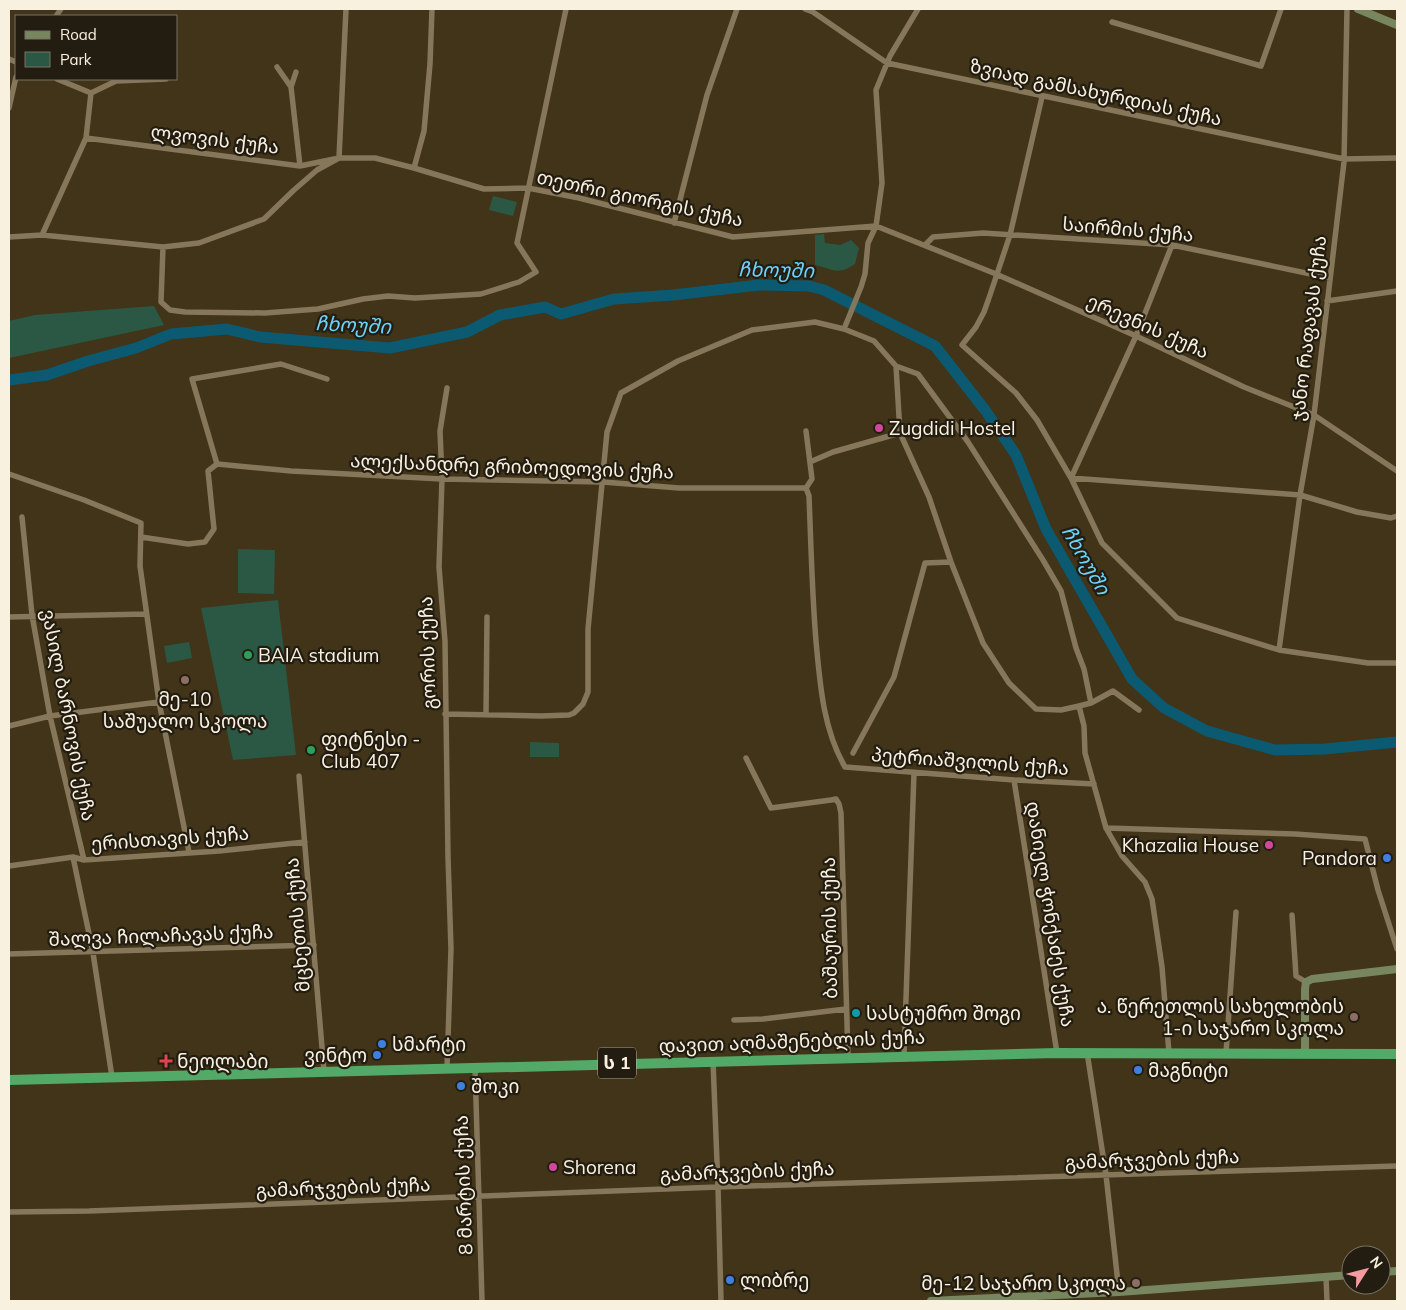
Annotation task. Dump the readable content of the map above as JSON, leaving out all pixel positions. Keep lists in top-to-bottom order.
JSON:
{
  "streets": {
    "highway": ["დავით აღმაშენებლის ქუჩა", "ს 1"],
    "street": [
      "ზვიად გამსახურდიას ქუჩა",
      "ლვოვის ქუჩა",
      "თეთრი გიორგის ქუჩა",
      "საირმის ქუჩა",
      "ერევნის ქუჩა",
      "ჯანო რაფავას ქუჩა",
      "ალექსანდრე გრიბოედოვის ქუჩა",
      "გორის ქუჩა",
      "ვასილ ბარნოვის ქუჩა",
      "პეტრიაშვილის ქუჩა",
      "ერისთავის ქუჩა",
      "დანიელ ჭონქაძეს ქუჩა",
      "მცხეთის ქუჩა",
      "ბაშაურის ქუჩა",
      "შალვა ჩილაჩავას ქუჩა",
      "გამარჯვების ქუჩა",
      "8 მარტის ქუჩა"
    ]
  },
  "crossings": [
    ["ზვიად გამსახურდიას ქუჩა", "ჯანო რაფავას ქუჩა"],
    ["ლვოვის ქუჩა", "თეთრი გიორგის ქუჩა"],
    ["თეთრი გიორგის ქუჩა", "ერევნის ქუჩა"],
    ["საირმის ქუჩა", "ერევნის ქუჩა"],
    ["საირმის ქუჩა", "ჯანო რაფავას ქუჩა"],
    ["ერევნის ქუჩა", "ჯანო რაფავას ქუჩა"],
    ["ალექსანდრე გრიბოედოვის ქუჩა", "გორის ქუჩა"],
    ["ალექსანდრე გრიბოედოვის ქუჩა", "პეტრიაშვილის ქუჩა"],
    ["გორის ქუჩა", "დავით აღმაშენებლის ქუჩა"],
    ["ვასილ ბარნოვის ქუჩა", "ერისთავის ქუჩა"],
    ["პეტრიაშვილის ქუჩა", "დანიელ ჭონქაძეს ქუჩა"],
    ["ერისთავის ქუჩა", "მცხეთის ქუჩა"],
    ["დანიელ ჭონქაძეს ქუჩა", "დავით აღმაშენებლის ქუჩა"],
    ["მცხეთის ქუჩა", "შალვა ჩილაჩავას ქუჩა"],
    ["მცხეთის ქუჩა", "დავით აღმაშენებლის ქუჩა"],
    ["ბაშაურის ქუჩა", "დავით აღმაშენებლის ქუჩა"],
    ["დავით აღმაშენებლის ქუჩა", "8 მარტის ქუჩა"],
    ["გამარჯვების ქუჩა", "8 მარტის ქუჩა"]
  ],
  "water": ["ჩხოუში"],
  "places": {
    "other": [
      "Zugdidi Hostel",
      "BAIA stadium",
      "მე-10 საშუალო სკოლა",
      "ფიტნესი - Club 407",
      "Khazalia House",
      "Pandora",
      "სასტუმრო შოგი",
      "ა. წერეთლის სახელობის 1-ი საჯარო სკოლა",
      "სმარტი",
      "ვინტო",
      "მაგნიტი",
      "შოკი",
      "Shorena",
      "ლიბრე",
      "მე-12 საჯარო სკოლა"
    ],
    "health": ["ნეოლაბი"]
  },
  "legend": ["Road", "Park"],
  "north": "top right"
}
